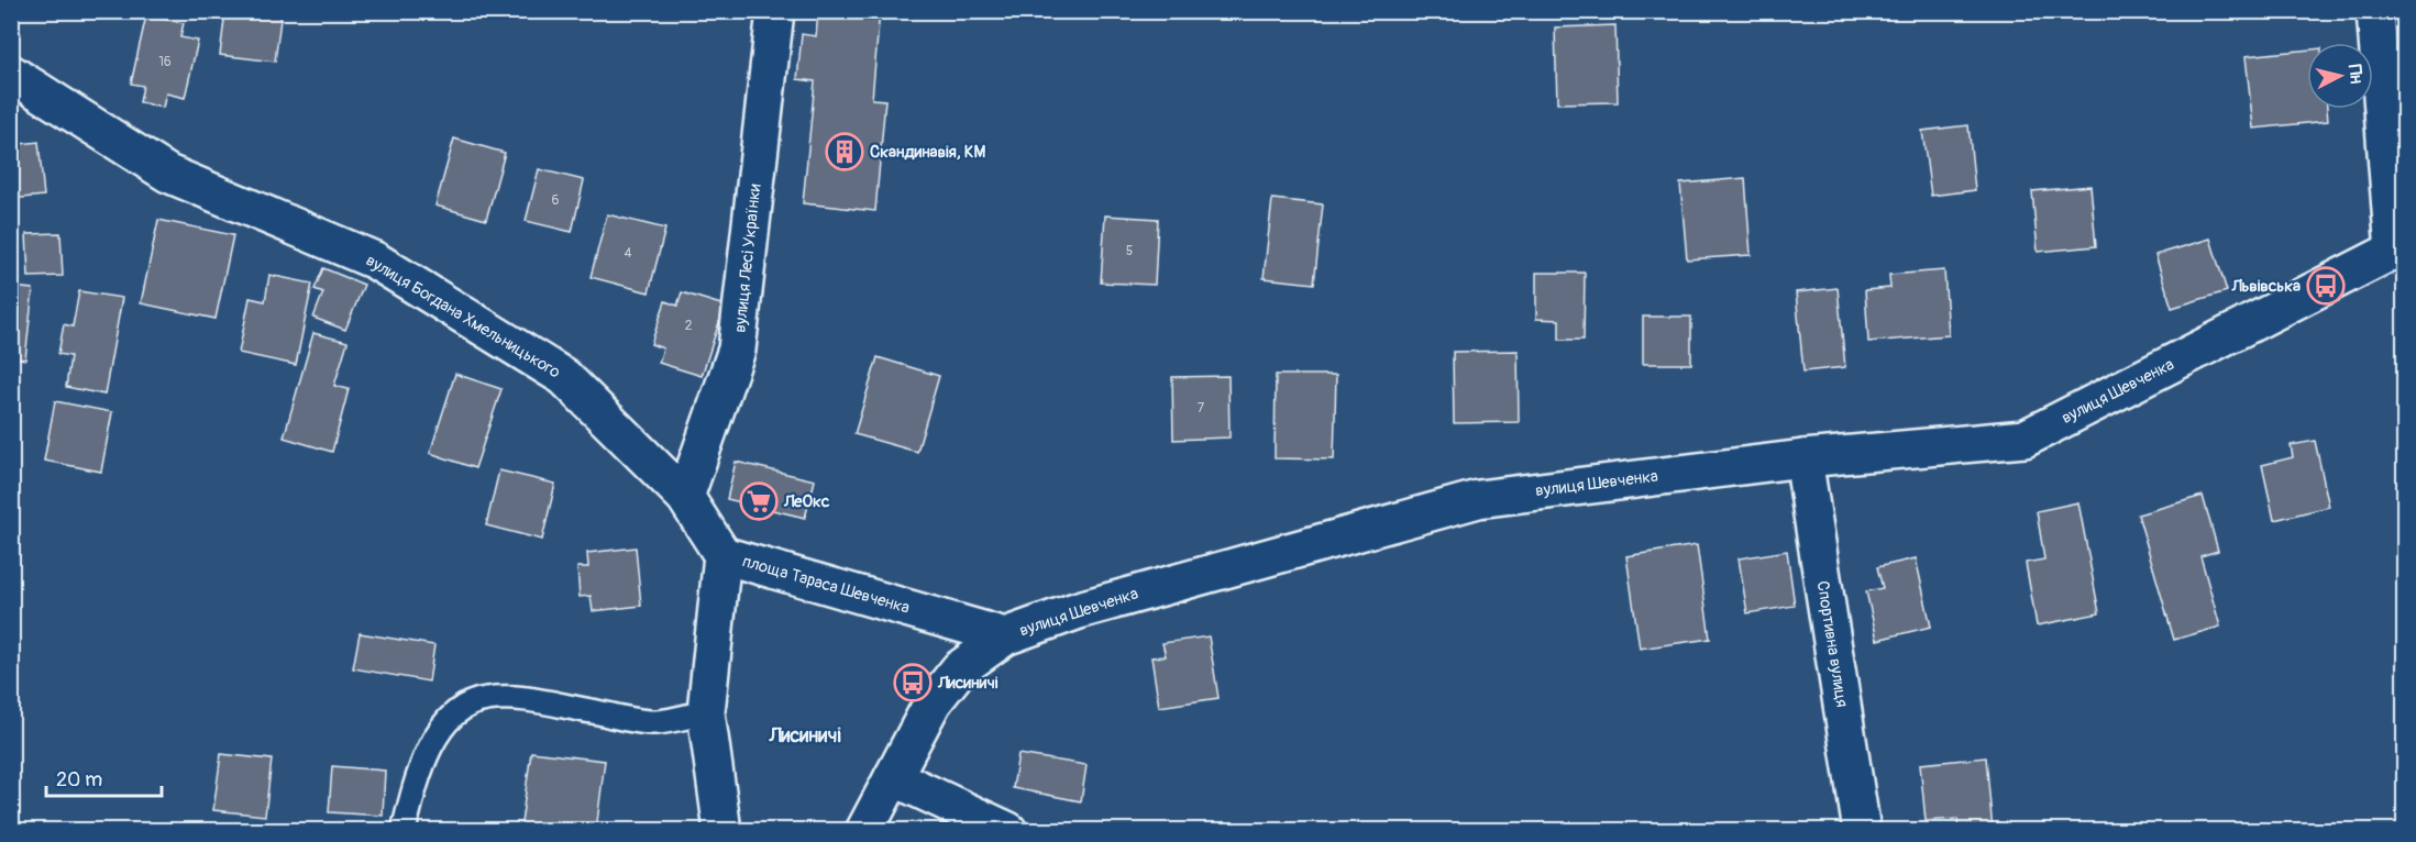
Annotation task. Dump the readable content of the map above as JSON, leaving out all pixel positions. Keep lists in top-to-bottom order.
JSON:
{
  "streets": {
    "street": [
      "вулиця Лесі Українки",
      "вулиця Богдана Хмельницького",
      "вулиця Шевченка",
      "площа Тараса Шевченка",
      "Спортивна вулиця"
    ]
  },
  "crossings": [
    ["вулиця Лесі Українки", "вулиця Богдана Хмельницького"],
    ["вулиця Богдана Хмельницького", "площа Тараса Шевченка"],
    ["вулиця Шевченка", "площа Тараса Шевченка"],
    ["вулиця Шевченка", "Спортивна вулиця"]
  ],
  "districts": ["Лисиничі"],
  "places": {
    "building": ["Скандинавія, КМ"],
    "bus stop": ["Львівська", "Лисиничі"],
    "supermarket": ["ЛеОкс"]
  },
  "house_numbers": [
    "16",
    "6",
    "5",
    "4",
    "2",
    "7"
  ],
  "scale_bar": "20 m",
  "north": "right"
}
